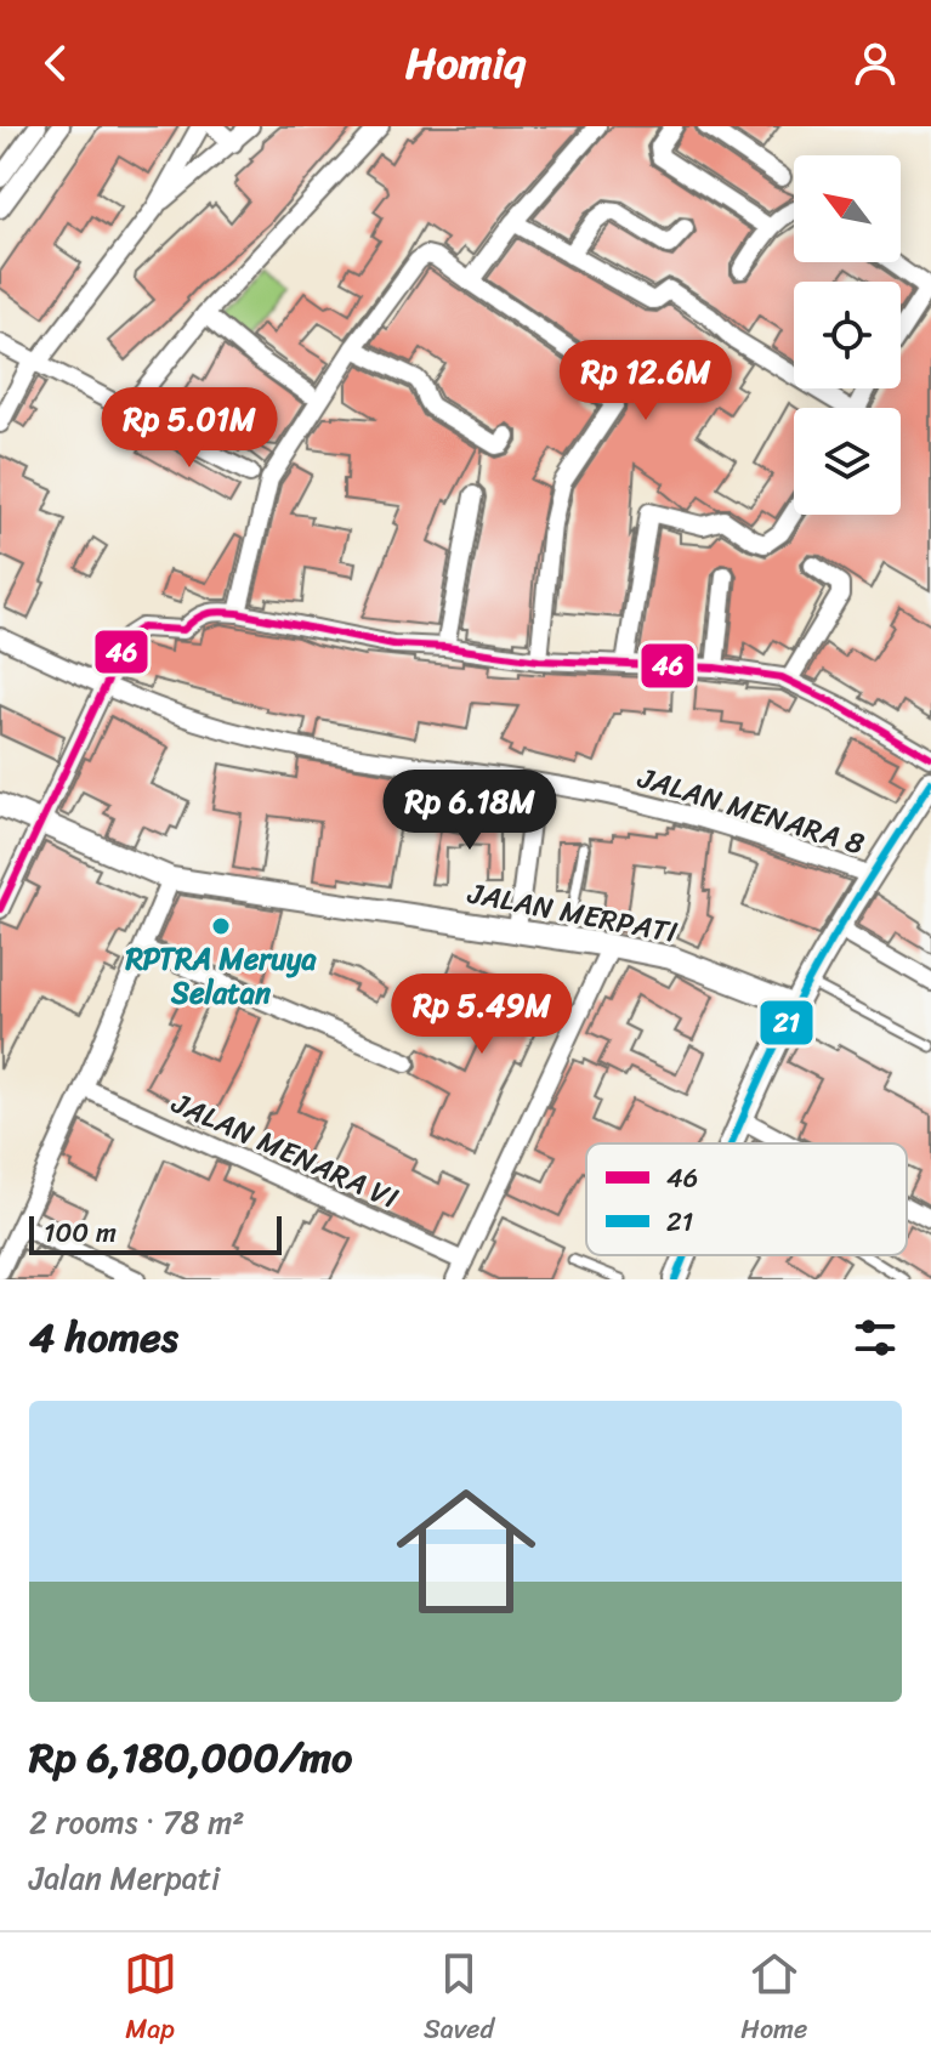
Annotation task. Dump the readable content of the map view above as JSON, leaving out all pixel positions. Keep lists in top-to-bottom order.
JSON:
{
  "streets": {
    "street": ["JALAN MENARA 8", "JALAN MERPATI", "JALAN MENARA VI"]
  },
  "places": ["RPTRA Meruya Selatan"],
  "lines": ["transit line 46", "transit line 21"],
  "legend": ["46", "21"],
  "scale_bar": "100 m",
  "north": "top left",
  "page": {
    "header": "Homiq",
    "price": [
      "Rp 12.6M",
      "Rp 5.01M",
      "Rp 6.18M",
      "Rp 5.49M"
    ],
    "scale": "100 m",
    "heading": "4 homes",
    "list": [
      {
        "name": "Rp 6,180,000/mo",
        "note": "2 rooms · 78 m² · Jalan Merpati"
      }
    ],
    "tabs": ["Map", "Saved", "Home"]
  }
}
